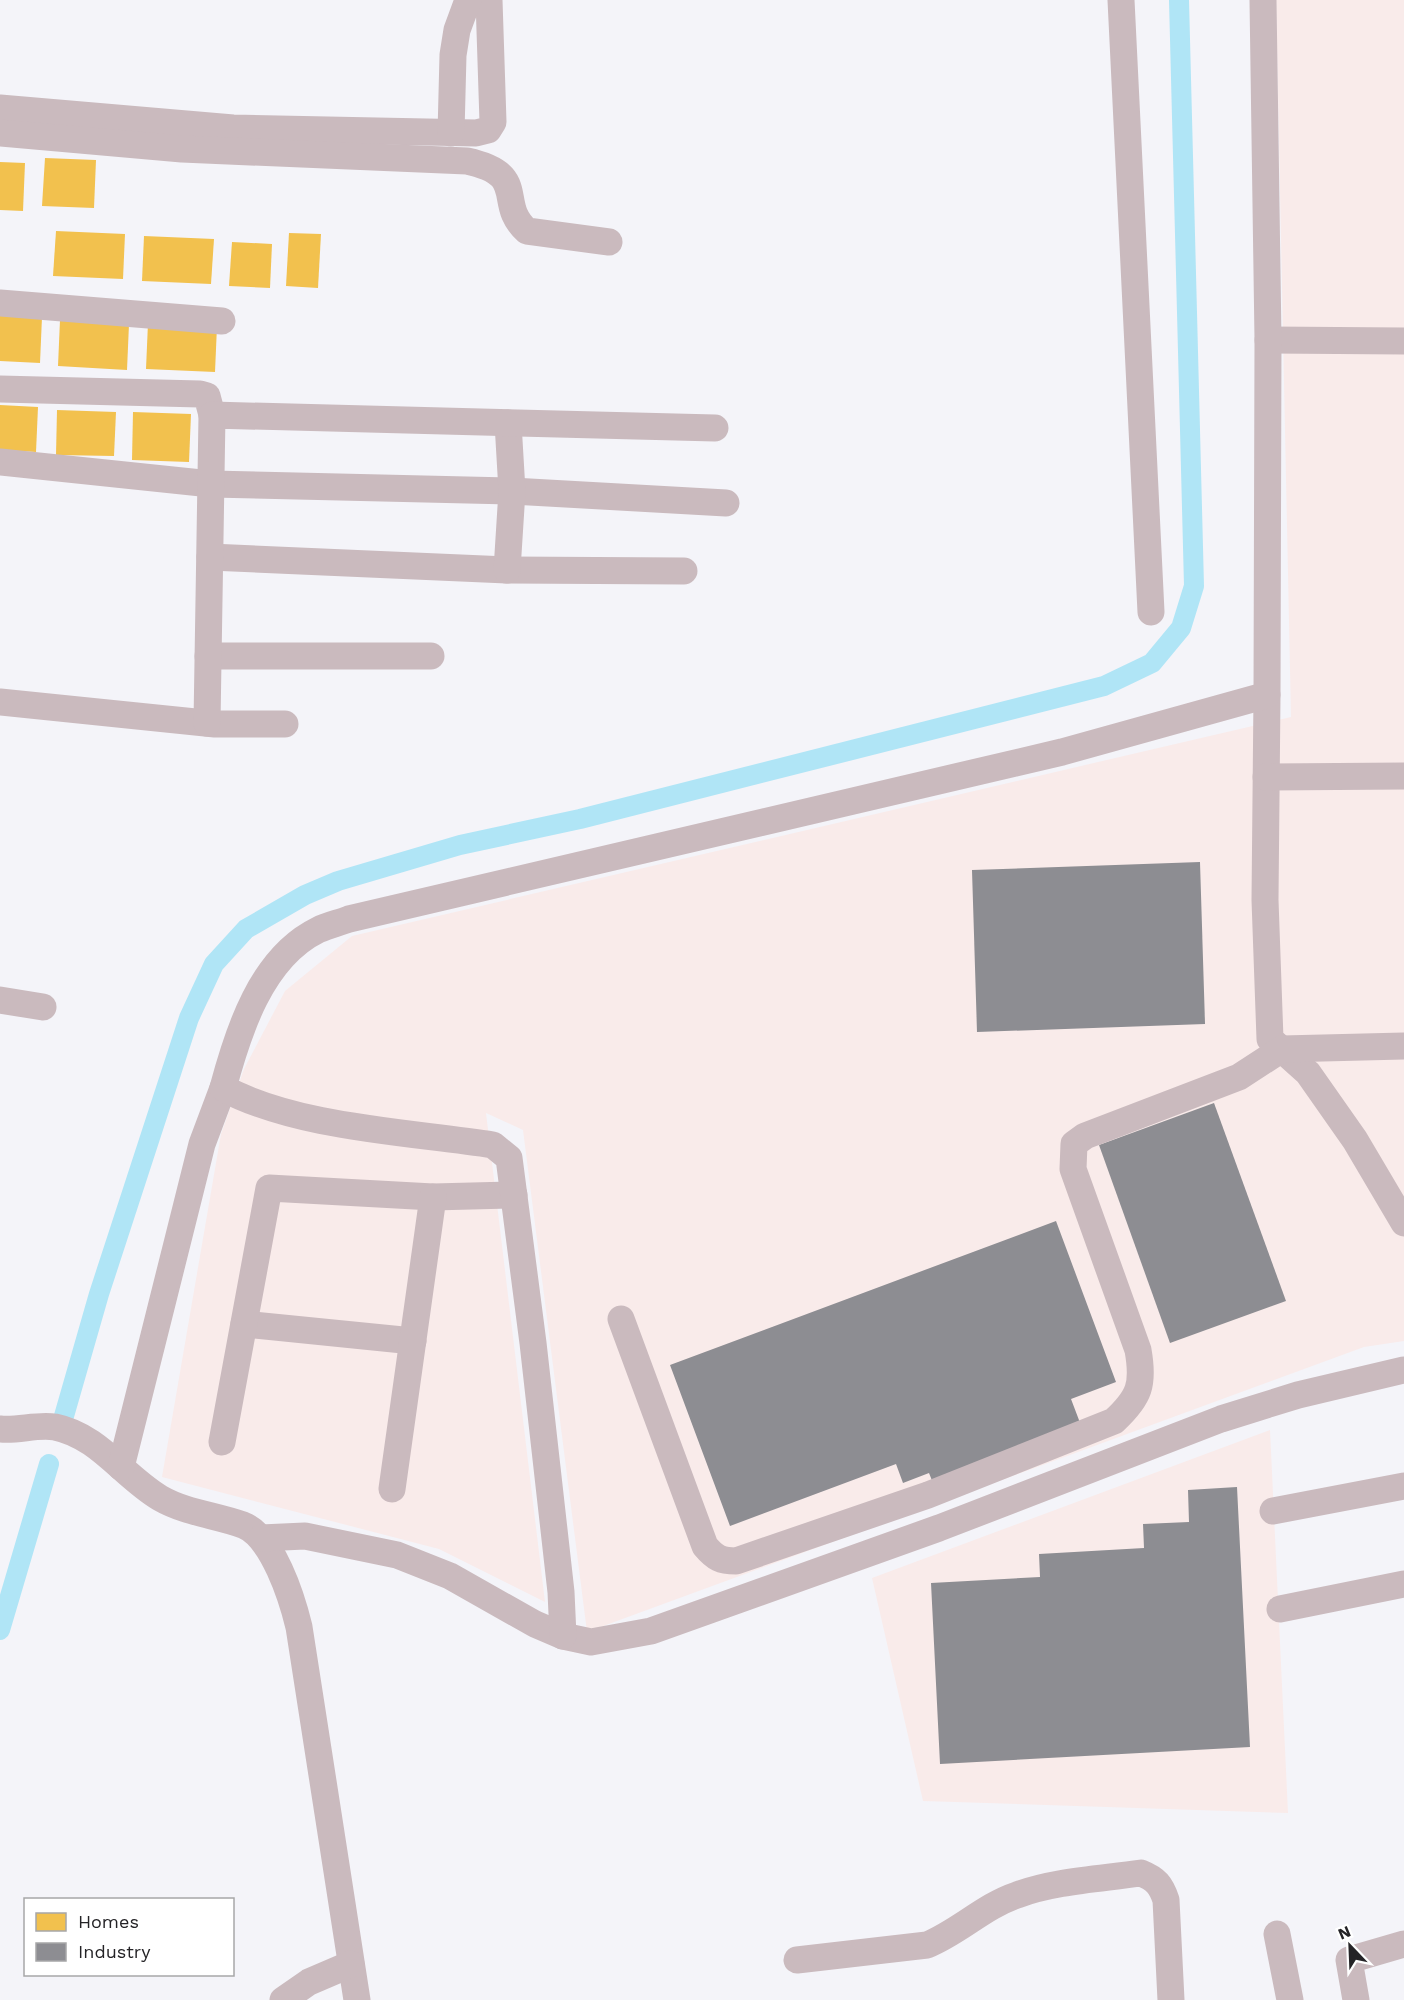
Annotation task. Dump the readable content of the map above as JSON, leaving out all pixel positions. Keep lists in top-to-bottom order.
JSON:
{
  "legend": ["Homes", "Industry"],
  "north": "top left"
}
